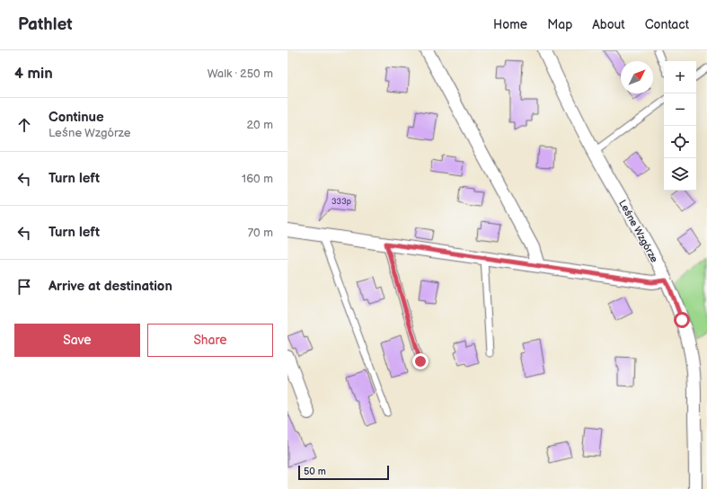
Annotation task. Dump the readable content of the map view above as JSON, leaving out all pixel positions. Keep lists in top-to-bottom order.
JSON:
{
  "streets": {
    "street": ["Leśne Wzgórze"]
  },
  "house_numbers": ["333p"],
  "scale_bar": "50 m",
  "north": "top right",
  "page": {
    "header": "Pathlet",
    "nav": [
      "Home",
      "Map",
      "About",
      "Contact"
    ],
    "heading": ["4 min", "Walk · 250 m"],
    "map_buttons": ["+", "−"],
    "list": [
      ["Continue", "Leśne Wzgórze", "20 m"],
      ["Turn left", "160 m"],
      ["Turn left", "70 m"],
      "Arrive at destination"
    ],
    "buttons": ["Save", "Share"],
    "scale": "50 m"
  }
}
